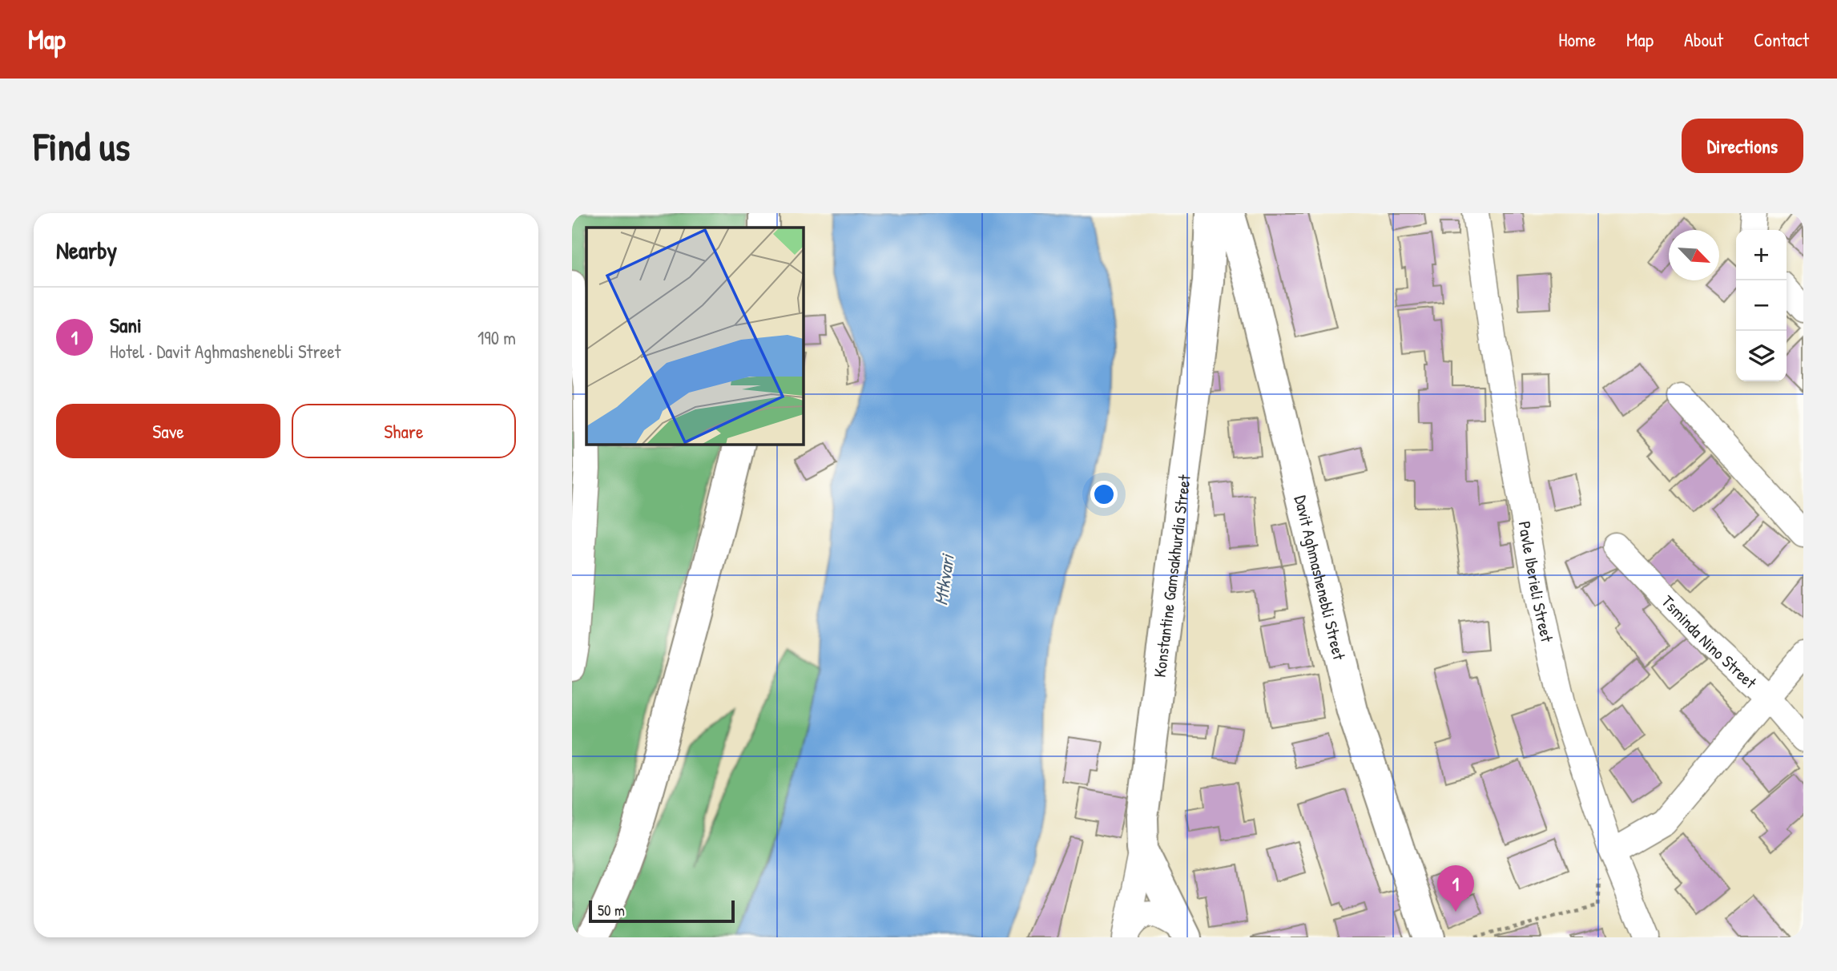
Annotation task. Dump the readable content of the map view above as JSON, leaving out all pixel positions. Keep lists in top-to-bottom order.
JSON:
{
  "streets": {
    "main road": ["Konstantine Gamsakhurdia Street", "Davit Aghmashenebli Street"],
    "street": ["Pavle Iberieli Street", "Tsminda Nino Street"]
  },
  "water": ["Mtkvari"],
  "scale_bar": "50 m",
  "north": "bottom right",
  "page": {
    "header": "Map",
    "nav": [
      "Home",
      "Map",
      "About",
      "Contact"
    ],
    "buttons": [
      "Directions",
      ["Save", "Share"]
    ],
    "title": "Find us",
    "heading": "Nearby",
    "map_buttons": ["+", "−"],
    "list": [
      {
        "mark": "1",
        "name": "Sani",
        "note": "Hotel · Davit Aghmashenebli Street",
        "value": "190 m"
      }
    ],
    "pins": "1",
    "scale": "50 m"
  }
}
